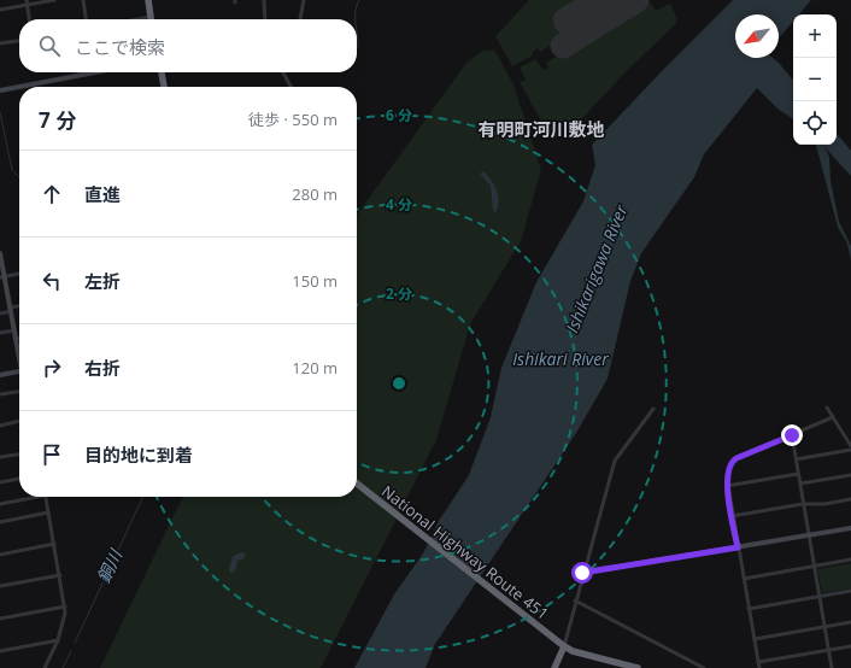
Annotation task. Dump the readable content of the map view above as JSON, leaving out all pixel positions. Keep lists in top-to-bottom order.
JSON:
{
  "streets": {
    "highway": ["National Highway Route 451"]
  },
  "districts": ["有明町河川敷地"],
  "water": ["Ishikarigawa River", "Ishikari River", "銅川"],
  "north": "bottom left",
  "page": {
    "map_buttons": ["+", "−"],
    "search": "ここで検索",
    "heading": ["7 分", "徒歩 · 550 m"],
    "list": [
      ["直進", "280 m"],
      ["左折", "150 m"],
      ["右折", "120 m"],
      "目的地に到着"
    ]
  },
  "rings": ["6 分", "4 分", "2 分"]
}
